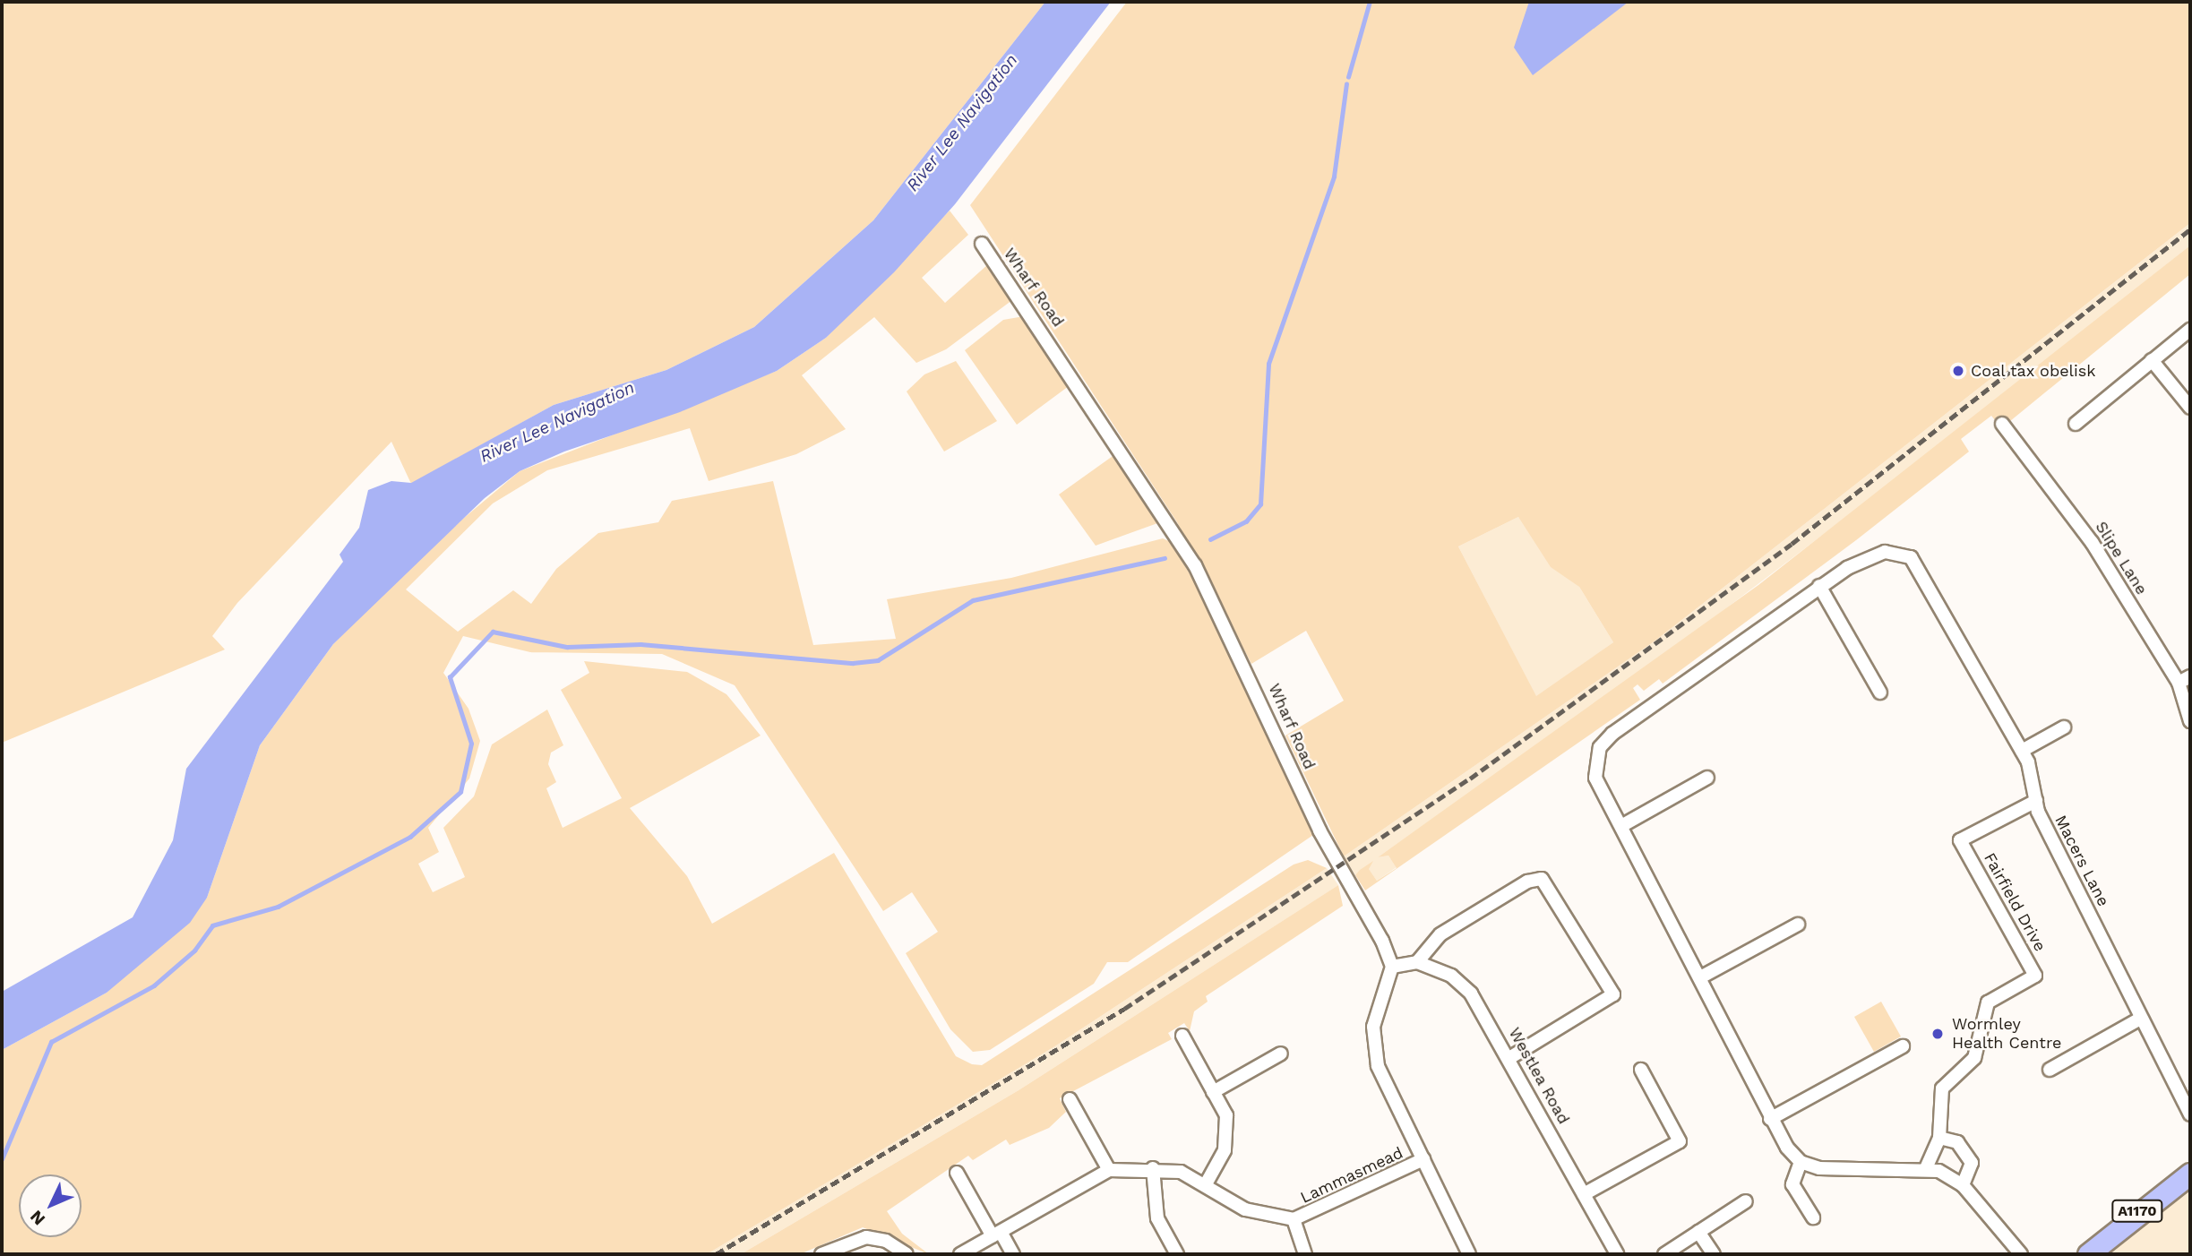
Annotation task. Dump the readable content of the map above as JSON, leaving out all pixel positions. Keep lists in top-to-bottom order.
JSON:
{
  "streets": {
    "main road": ["A1170"],
    "street": [
      "Wharf Road",
      "Slipe Lane",
      "Macers Lane",
      "Fairfield Drive",
      "Westlea Road",
      "Lammasmead"
    ]
  },
  "crossings": [
    ["Macers Lane", "Fairfield Drive"]
  ],
  "water": ["River Lee Navigation"],
  "places": ["Coal tax obelisk", "Wormley Health Centre"],
  "north": "bottom left"
}
